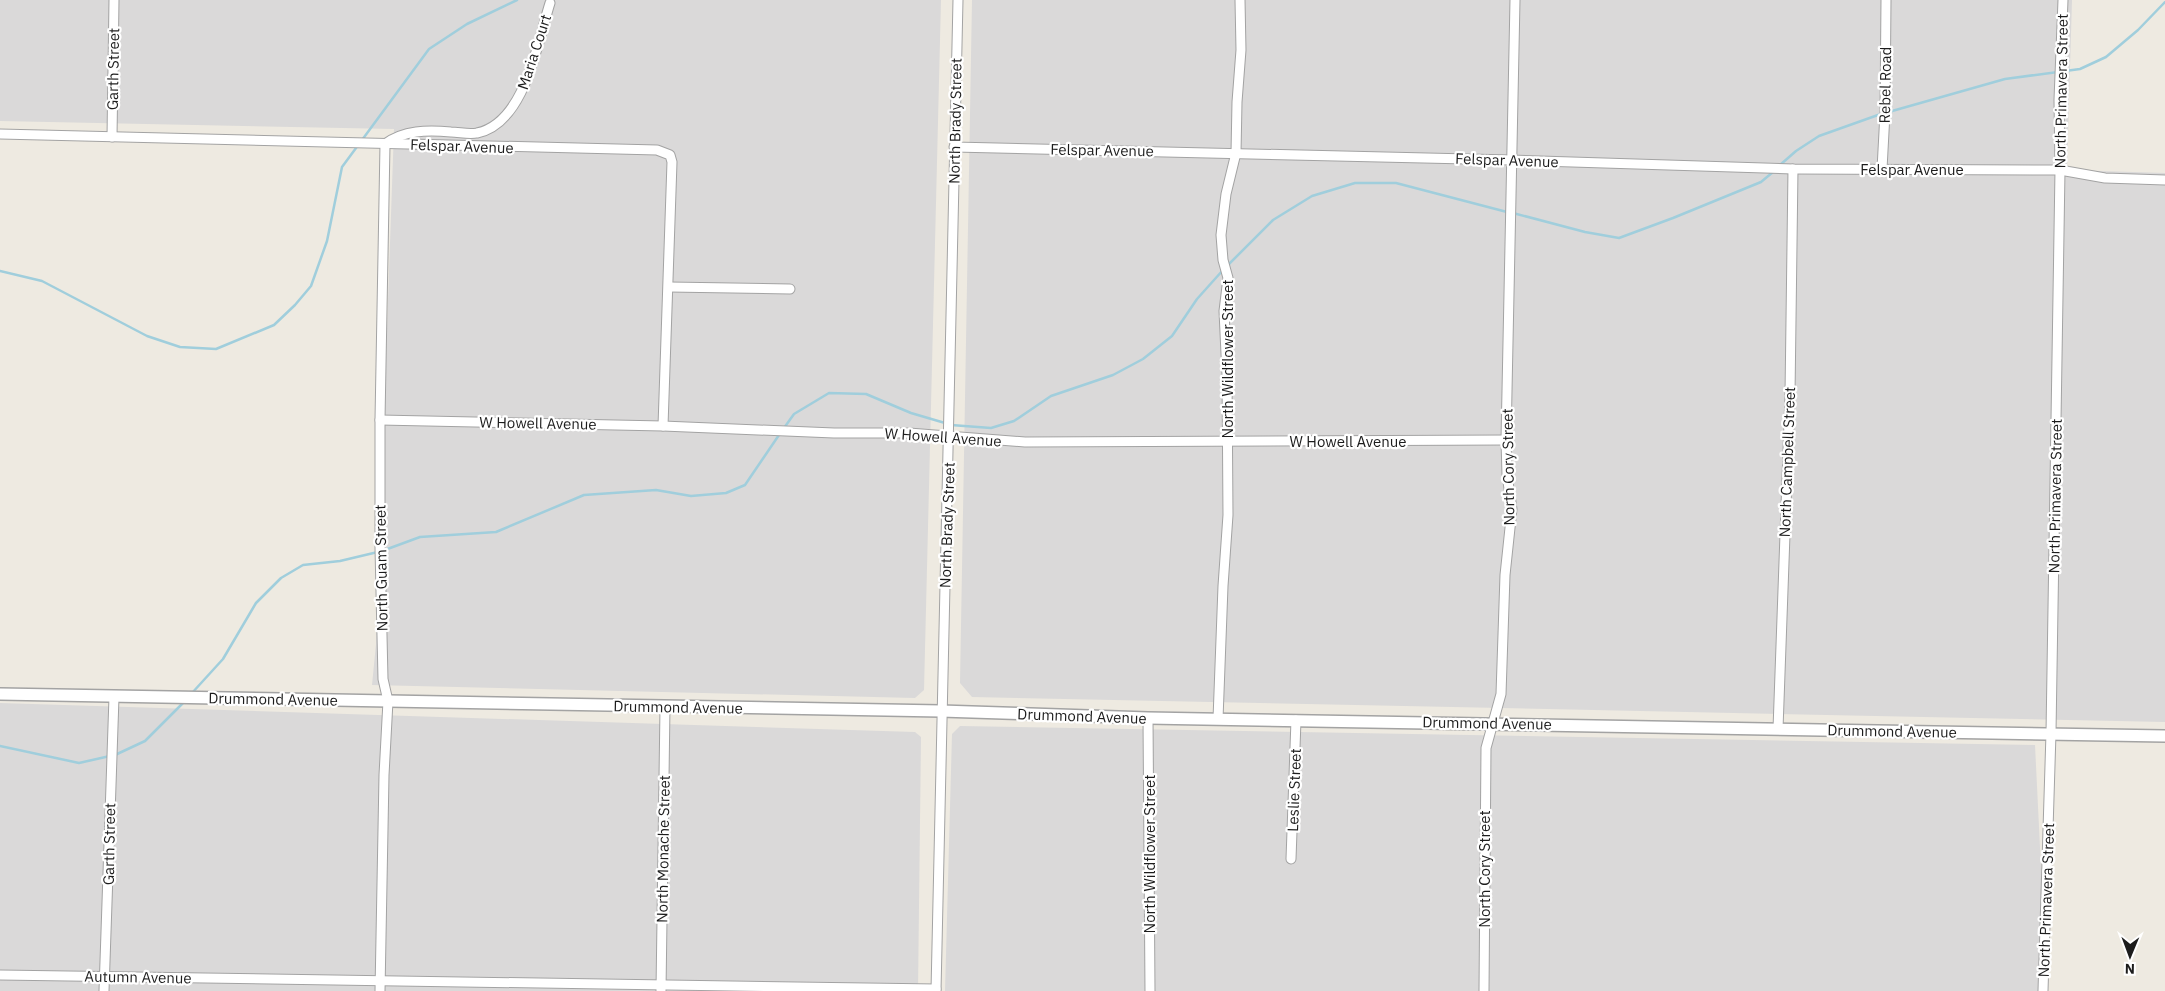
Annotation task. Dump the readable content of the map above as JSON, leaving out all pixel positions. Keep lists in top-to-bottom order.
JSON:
{
  "streets": {
    "street": [
      "Maria Court",
      "Garth Street",
      "Rebel Road",
      "North Primavera Street",
      "North Brady Street",
      "Felspar Avenue",
      "North Wildflower Street",
      "W Howell Avenue",
      "North Campbell Street",
      "North Cory Street",
      "North Guam Street",
      "Drummond Avenue",
      "Leslie Street",
      "North Monache Street",
      "Autumn Avenue"
    ]
  },
  "crossings": [
    ["Maria Court", "Felspar Avenue"],
    ["Maria Court", "North Guam Street"],
    ["Garth Street", "Felspar Avenue"],
    ["Garth Street", "Drummond Avenue"],
    ["Garth Street", "Autumn Avenue"],
    ["Rebel Road", "Felspar Avenue"],
    ["North Primavera Street", "Felspar Avenue"],
    ["North Primavera Street", "Drummond Avenue"],
    ["North Brady Street", "Felspar Avenue"],
    ["North Brady Street", "W Howell Avenue"],
    ["North Brady Street", "Drummond Avenue"],
    ["North Brady Street", "Autumn Avenue"],
    ["Felspar Avenue", "North Wildflower Street"],
    ["Felspar Avenue", "North Campbell Street"],
    ["Felspar Avenue", "North Cory Street"],
    ["Felspar Avenue", "North Guam Street"],
    ["North Wildflower Street", "W Howell Avenue"],
    ["North Wildflower Street", "Drummond Avenue"],
    ["W Howell Avenue", "North Cory Street"],
    ["W Howell Avenue", "North Guam Street"],
    ["North Campbell Street", "Drummond Avenue"],
    ["North Cory Street", "Drummond Avenue"],
    ["North Guam Street", "Drummond Avenue"],
    ["North Guam Street", "Autumn Avenue"],
    ["Drummond Avenue", "Leslie Street"],
    ["Drummond Avenue", "North Monache Street"],
    ["North Monache Street", "Autumn Avenue"]
  ],
  "north": "bottom"
}
